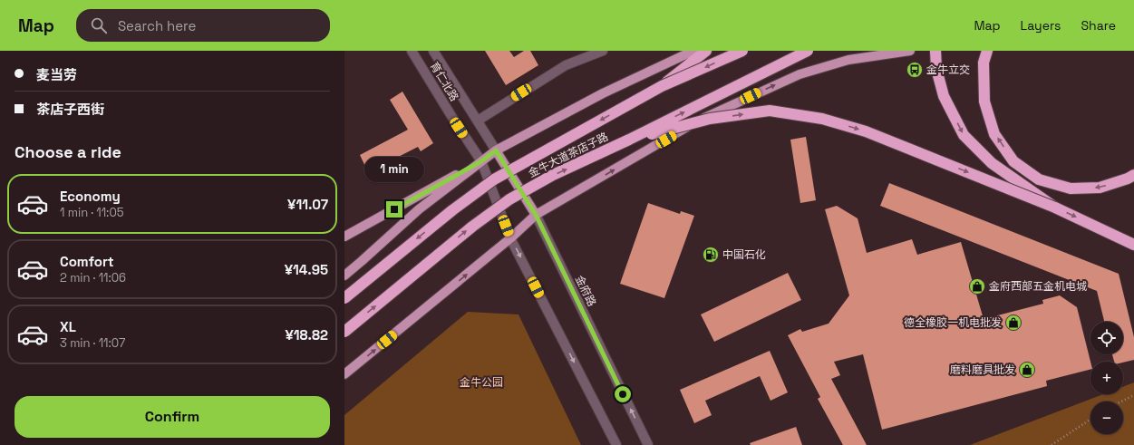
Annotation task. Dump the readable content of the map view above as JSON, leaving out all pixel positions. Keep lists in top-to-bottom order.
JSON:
{
  "streets": {
    "highway": ["金牛大道茶店子路"],
    "main road": ["金府路"],
    "street": ["育仁北路"]
  },
  "one_way": ["金府路"],
  "parks": ["金牛公园"],
  "places": {
    "bus stop": ["金牛立交"],
    "fuel station": ["中国石化"],
    "shop": ["金府西部五金机电城", "德全橡胶一机电批发", "磨料磨具批发"]
  },
  "page": {
    "header": "Map",
    "search": "Search here",
    "nav": ["Map", "Layers", "Share"],
    "banner": ["麦当劳", "茶店子西街"],
    "heading": "Choose a ride",
    "bubble": "1 min",
    "list": [
      {
        "name": "Economy",
        "note": "1 min · 11:05",
        "value": "¥11.07"
      },
      {
        "name": "Comfort",
        "note": "2 min · 11:06",
        "value": "¥14.95"
      },
      {
        "name": "XL",
        "note": "3 min · 11:07",
        "value": "¥18.82"
      }
    ],
    "map_buttons": ["+", "−"],
    "buttons": "Confirm"
  }
}
